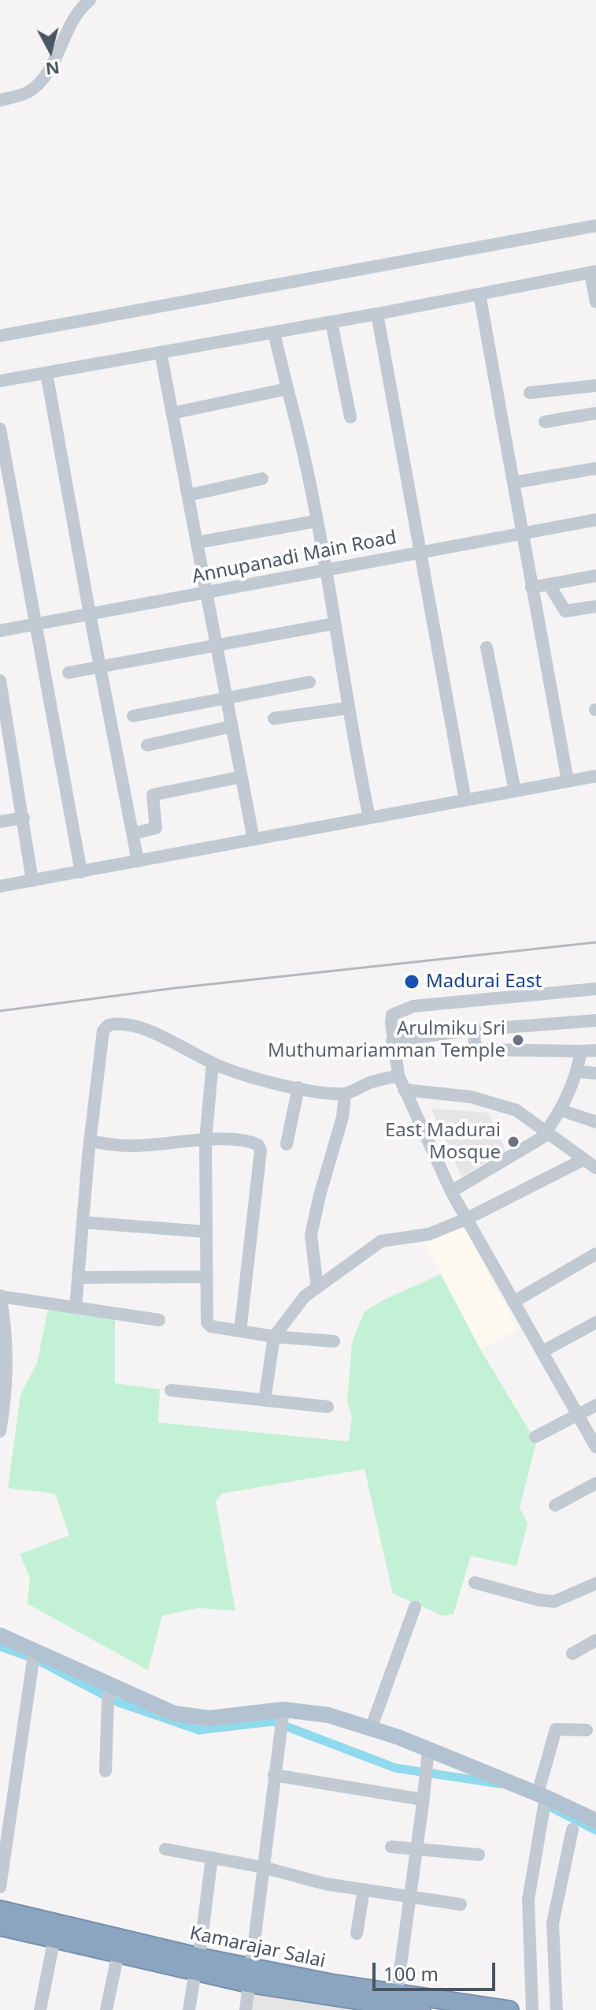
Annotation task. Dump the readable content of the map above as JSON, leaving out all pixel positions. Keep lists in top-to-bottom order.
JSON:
{
  "streets": {
    "highway": ["Kamarajar Salai"],
    "street": ["Annupanadi Main Road"]
  },
  "places": ["Madurai East", "Arulmiku Sri Muthumariamman Temple", "East Madurai Mosque"],
  "scale_bar": "100 m",
  "north": "bottom"
}
